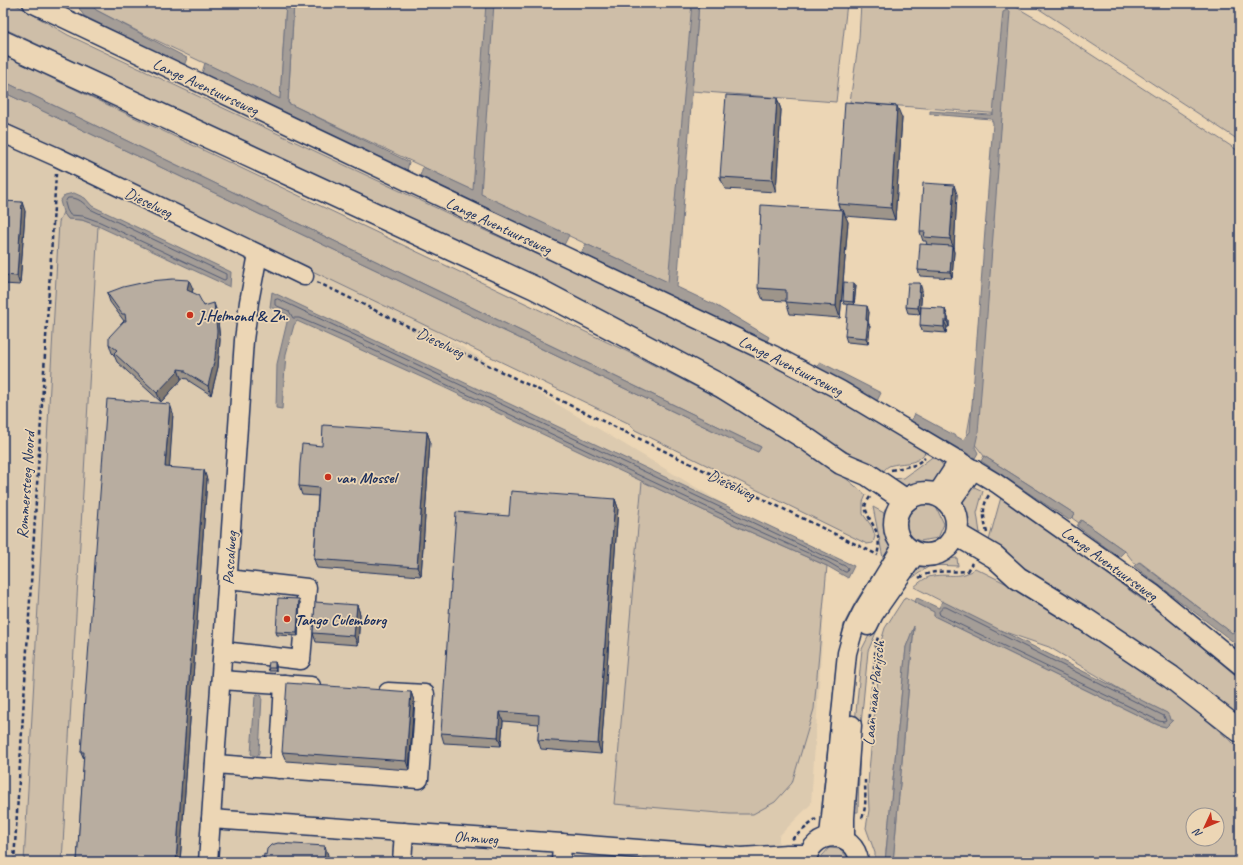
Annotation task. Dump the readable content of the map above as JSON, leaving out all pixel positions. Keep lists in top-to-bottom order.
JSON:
{
  "streets": {
    "street": [
      "Lange Aventuurseweg",
      "Dieselweg",
      "Pascalweg",
      "Laan naar Parijsch",
      "Ohmweg"
    ],
    "path": ["Rommersteeg Noord"]
  },
  "crossings": [
    ["Dieselweg", "Rommersteeg Noord"],
    ["Dieselweg", "Pascalweg"],
    ["Pascalweg", "Ohmweg"]
  ],
  "places": ["J.Helmond & Zn.", "van Mossel", "Tango Culemborg"],
  "north": "bottom left"
}
